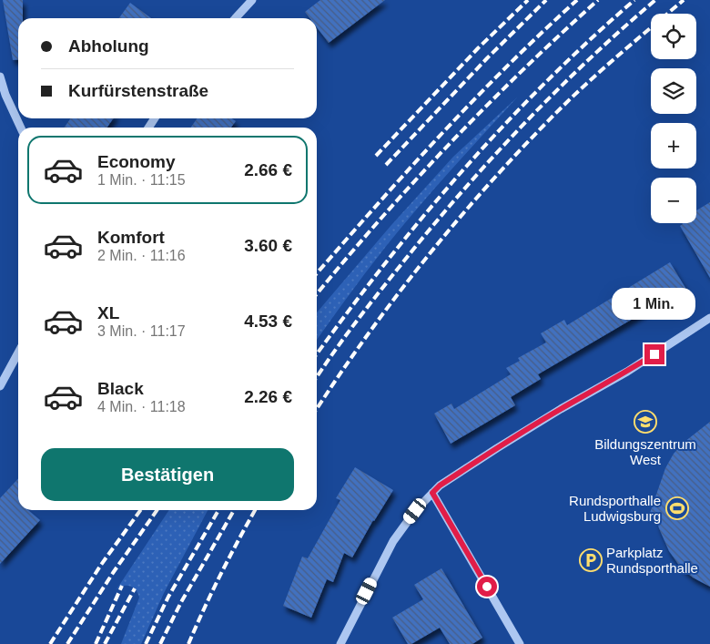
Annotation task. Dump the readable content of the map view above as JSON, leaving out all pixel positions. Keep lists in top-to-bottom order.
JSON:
{
  "places": {
    "school or university": ["Bildungszentrum West"],
    "sports": ["Rundsporthalle Ludwigsburg"],
    "parking": ["Parkplatz Rundsporthalle"]
  },
  "page": {
    "map_buttons": ["+", "−"],
    "banner": ["Abholung", "Kurfürstenstraße"],
    "list": [
      {
        "name": "Economy",
        "note": "1 Min. · 11:15",
        "value": "2.66 €"
      },
      {
        "name": "Komfort",
        "note": "2 Min. · 11:16",
        "value": "3.60 €"
      },
      {
        "name": "XL",
        "note": "3 Min. · 11:17",
        "value": "4.53 €"
      },
      {
        "name": "Black",
        "note": "4 Min. · 11:18",
        "value": "2.26 €"
      }
    ],
    "bubble": "1 Min.",
    "buttons": "Bestätigen"
  }
}
